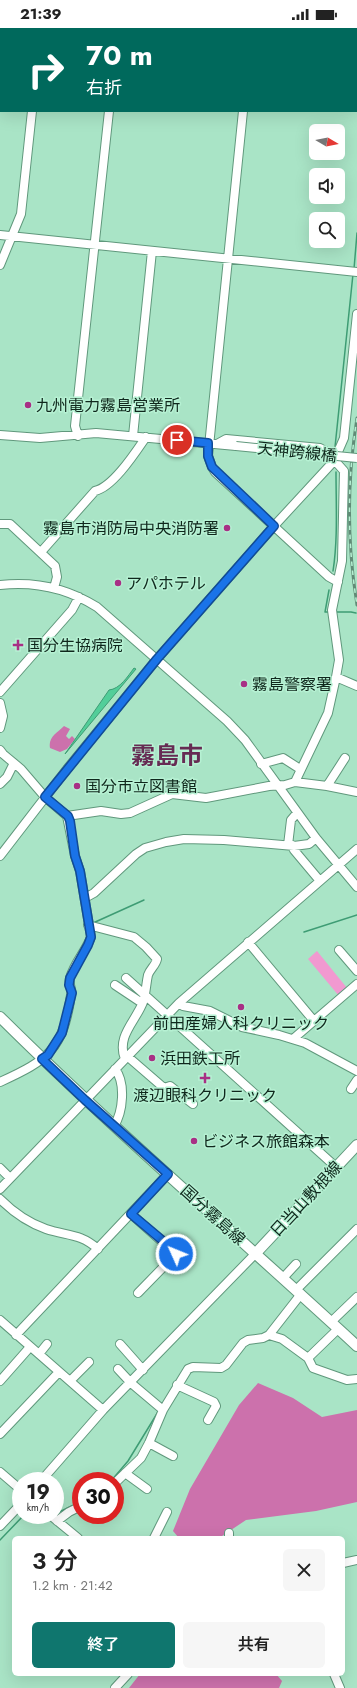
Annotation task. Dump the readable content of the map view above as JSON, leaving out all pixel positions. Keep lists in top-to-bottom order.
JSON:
{
  "streets": {
    "main road": ["日当山敷根線", "国分霧島線"],
    "street": ["天神跨線橋"]
  },
  "crossings": [
    ["日当山敷根線", "国分霧島線"]
  ],
  "districts": ["霧島市"],
  "places": {
    "other": [
      "九州電力霧島営業所",
      "霧島市消防局中央消防署",
      "アパホテル",
      "霧島警察署",
      "国分市立図書館",
      "前田産婦人科クリニック",
      "浜田鉄工所",
      "ビジネス旅館森本"
    ],
    "health": ["国分生協病院", "渡辺眼科クリニック"]
  },
  "north": "right",
  "page": {
    "status": "21:39",
    "turn": ["70 m", "右折"],
    "speed": "19 km/h",
    "limit": "30",
    "heading": ["3 分", "1.2 km · 21:42"],
    "buttons": ["終了", "共有"]
  }
}
